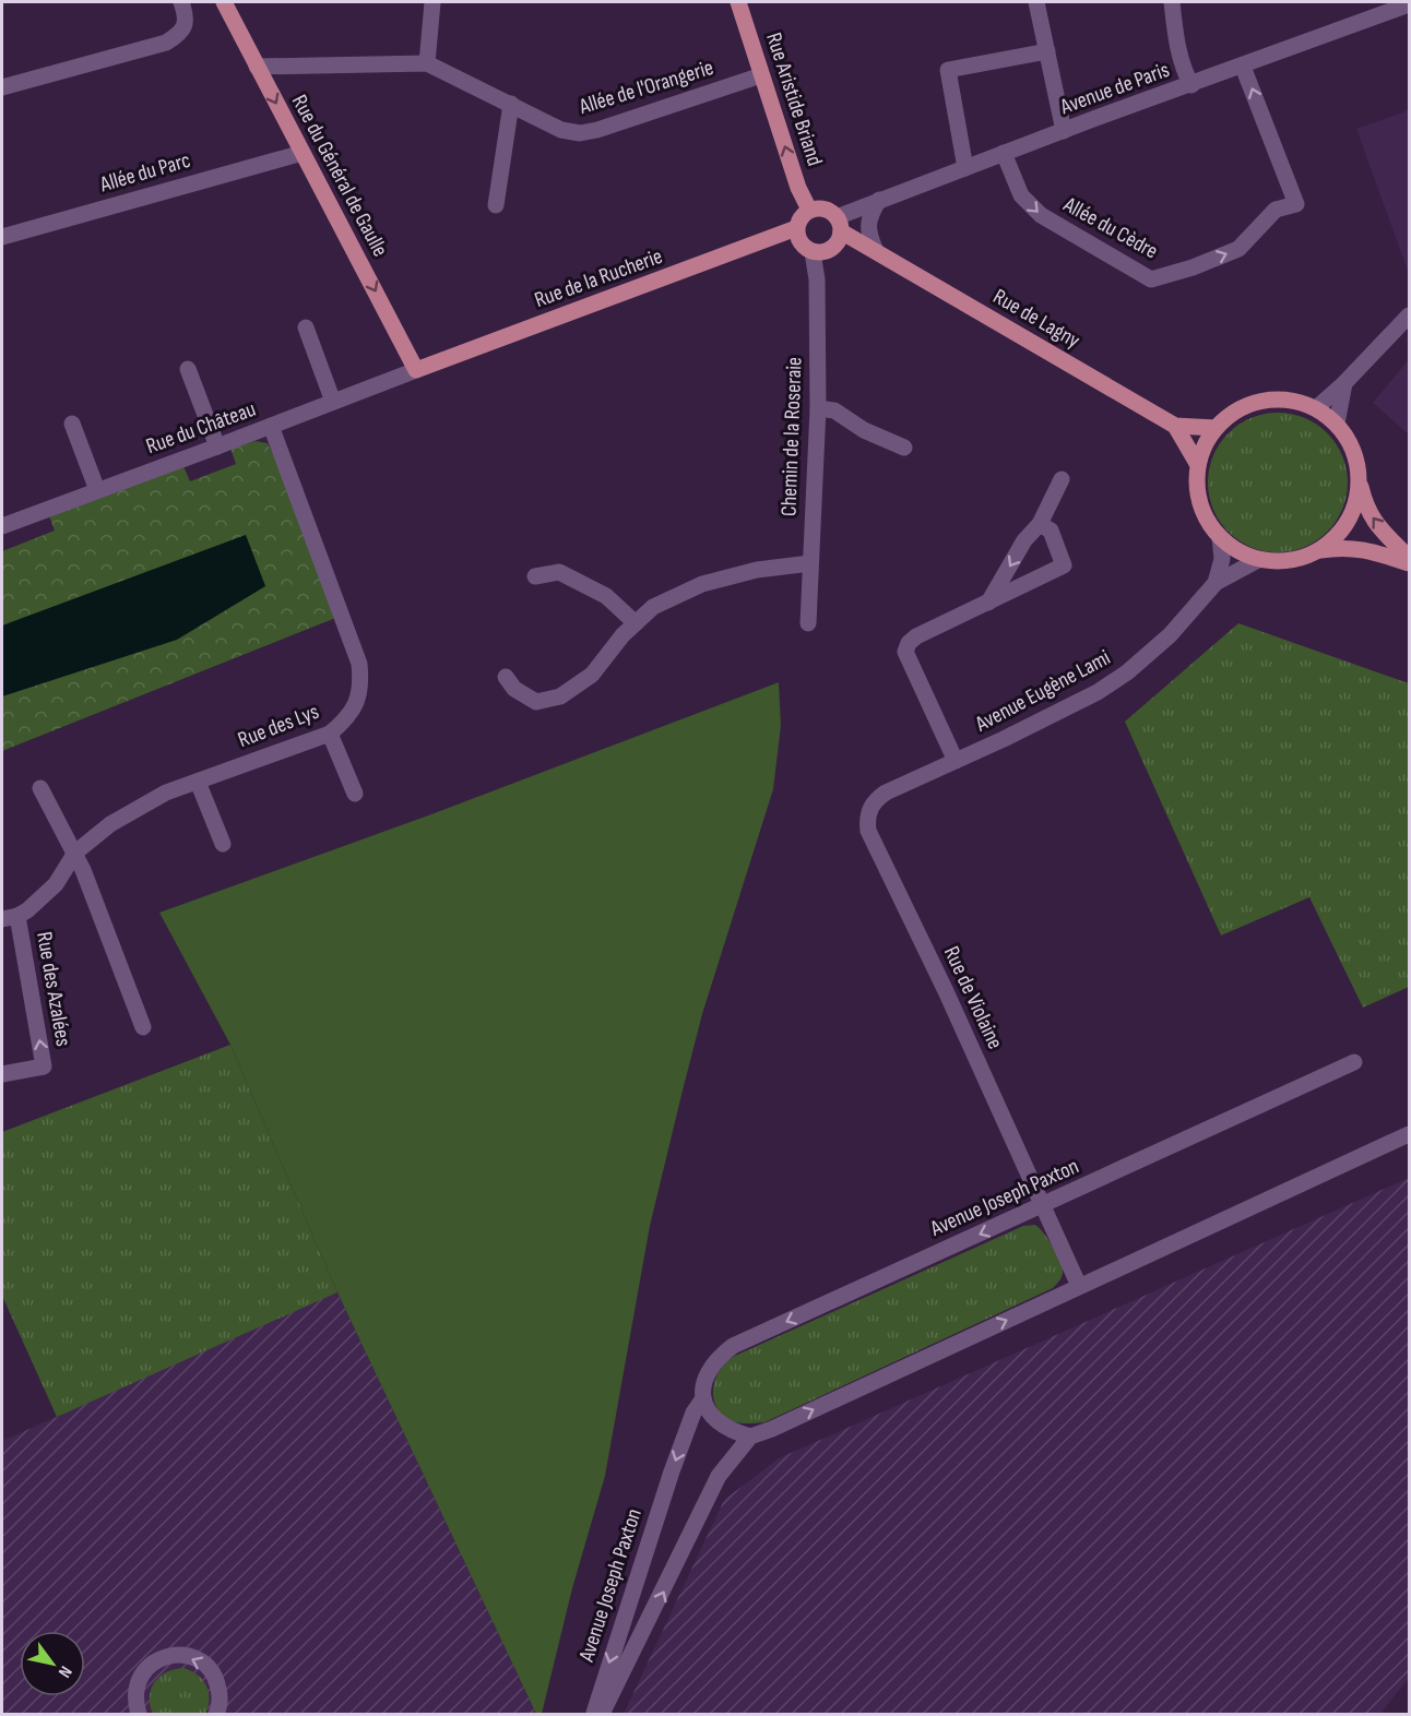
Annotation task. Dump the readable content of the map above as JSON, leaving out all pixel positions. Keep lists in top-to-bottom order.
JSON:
{
  "streets": {
    "main road": [
      "Rue Aristide Briand",
      "Rue du Général de Gaulle",
      "Rue de la Rucherie",
      "Rue de Lagny"
    ],
    "street": [
      "Allée de l'Orangerie",
      "Avenue de Paris",
      "Allée du Parc",
      "Allée du Cèdre",
      "Rue du Château",
      "Chemin de la Roseraie",
      "Avenue Eugène Lami",
      "Rue des Lys",
      "Rue des Azalées",
      "Rue de Violaine",
      "Avenue Joseph Paxton"
    ]
  },
  "crossings": [
    ["Allée de l'Orangerie", "Rue Aristide Briand"],
    ["Allée de l'Orangerie", "Rue du Général de Gaulle"],
    ["Avenue de Paris", "Rue Aristide Briand"],
    ["Avenue de Paris", "Allée du Cèdre"],
    ["Avenue de Paris", "Rue de la Rucherie"],
    ["Avenue de Paris", "Rue de Lagny"],
    ["Avenue de Paris", "Chemin de la Roseraie"],
    ["Rue Aristide Briand", "Rue de la Rucherie"],
    ["Rue Aristide Briand", "Rue de Lagny"],
    ["Rue Aristide Briand", "Chemin de la Roseraie"],
    ["Allée du Parc", "Rue du Général de Gaulle"],
    ["Rue du Général de Gaulle", "Rue de la Rucherie"],
    ["Rue du Général de Gaulle", "Rue du Château"],
    ["Rue de la Rucherie", "Rue de Lagny"],
    ["Rue de la Rucherie", "Rue du Château"],
    ["Rue de la Rucherie", "Chemin de la Roseraie"],
    ["Rue de Lagny", "Chemin de la Roseraie"],
    ["Rue du Château", "Rue des Lys"],
    ["Avenue Eugène Lami", "Rue de Violaine"],
    ["Rue des Lys", "Rue des Azalées"],
    ["Rue de Violaine", "Avenue Joseph Paxton"]
  ],
  "one_way": ["Rue Aristide Briand", "Rue du Général de Gaulle"],
  "north": "bottom right"
}
